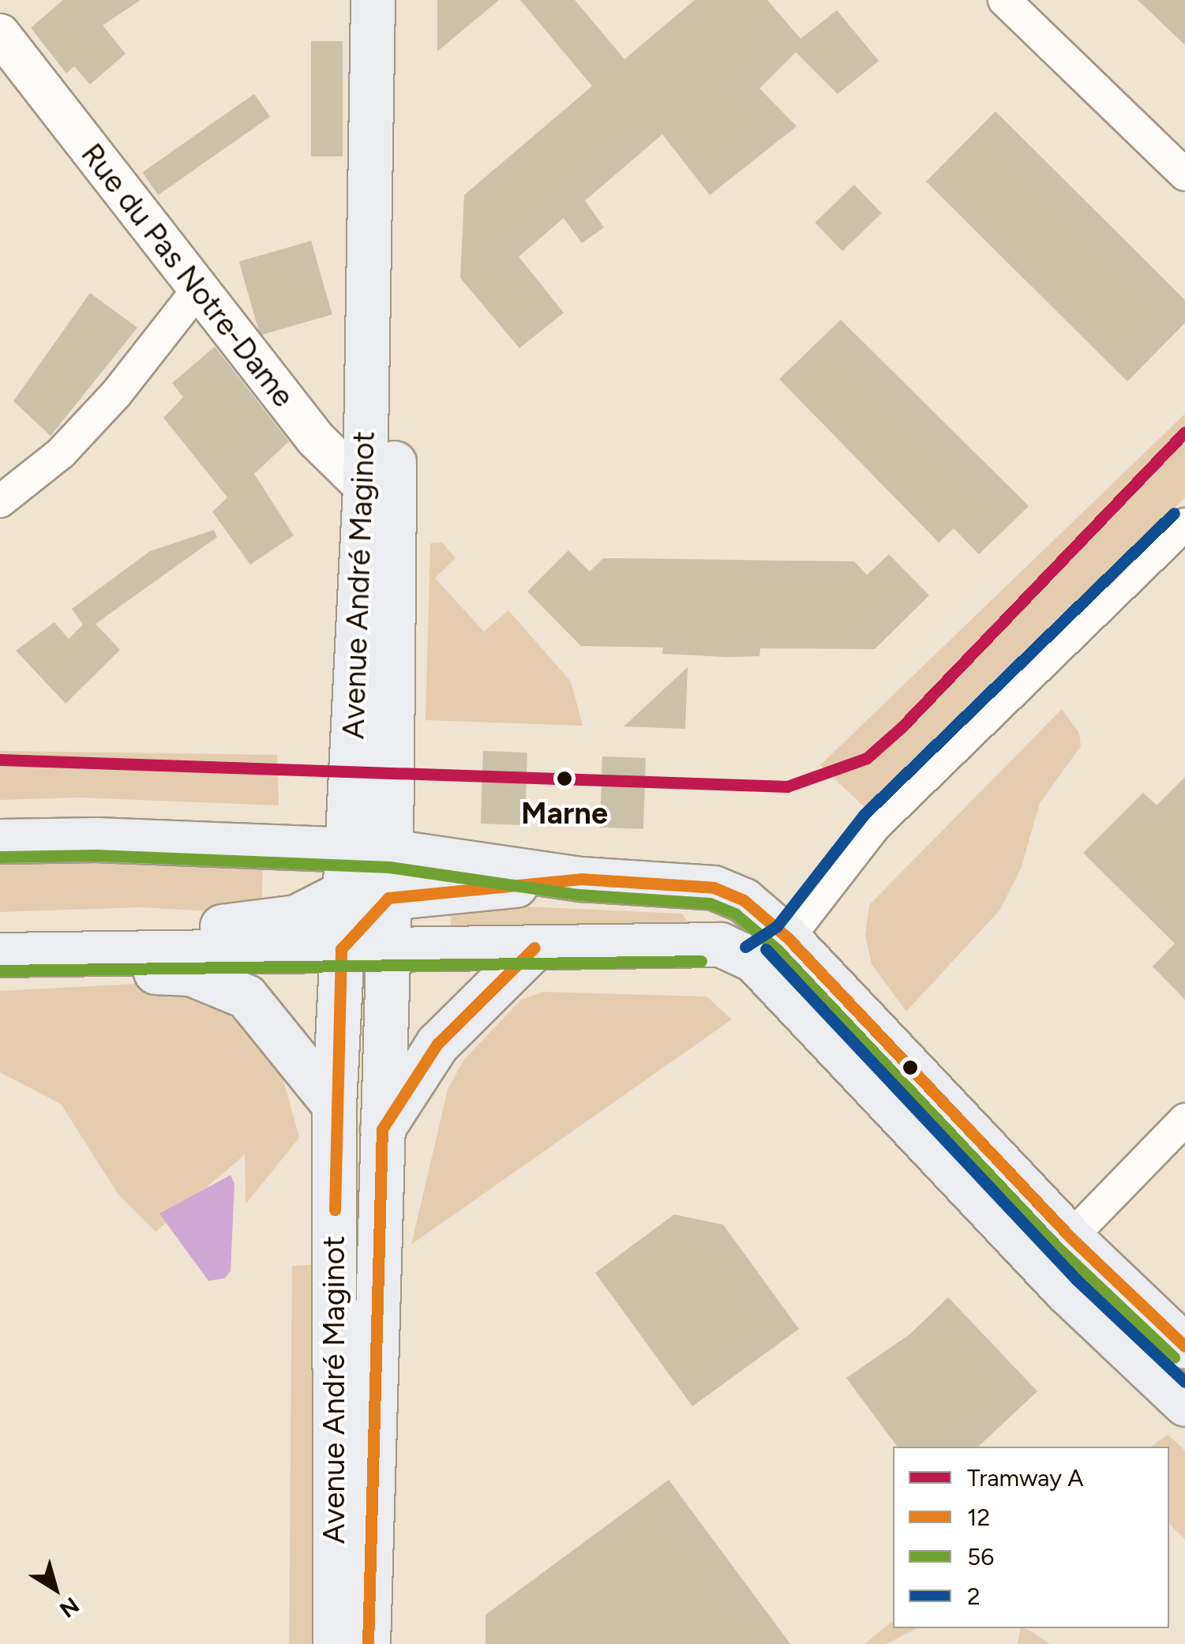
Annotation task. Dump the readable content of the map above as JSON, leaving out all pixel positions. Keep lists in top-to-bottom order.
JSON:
{
  "streets": {
    "main road": ["Avenue André Maginot"],
    "street": ["Rue du Pas Notre-Dame"]
  },
  "crossings": [
    ["Rue du Pas Notre-Dame", "Avenue André Maginot"]
  ],
  "places": ["Marne"],
  "lines": [
    "tram line A",
    "transit line 2",
    "transit line 56",
    "transit line 12"
  ],
  "legend": [
    "Tramway A",
    "12",
    "56",
    "2"
  ],
  "north": "bottom right"
}
